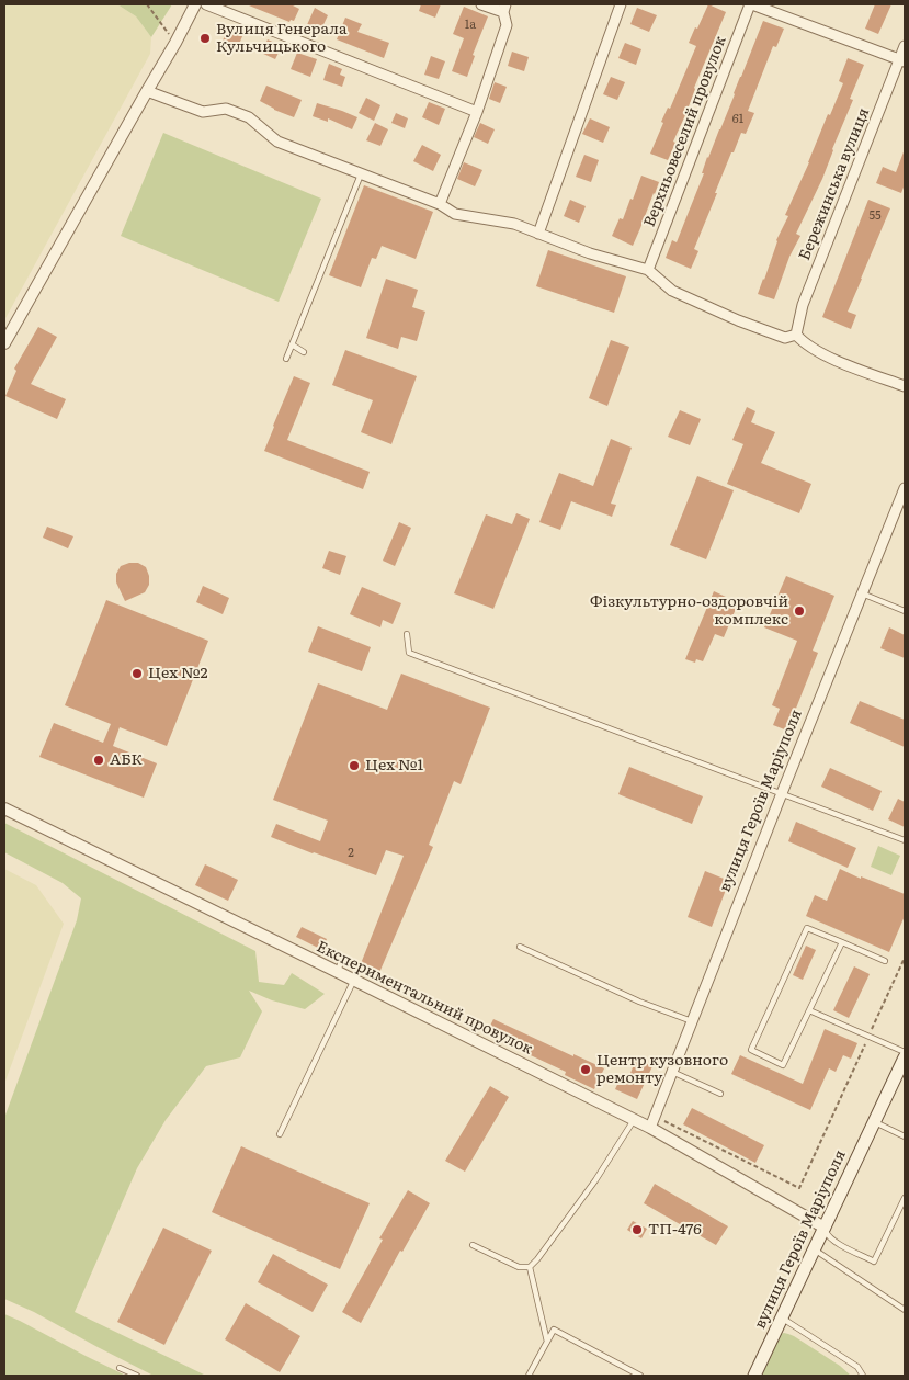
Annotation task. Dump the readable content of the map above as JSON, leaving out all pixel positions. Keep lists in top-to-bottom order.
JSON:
{
  "streets": {
    "main road": ["вулиця Героїв Маріуполя"],
    "street": ["Верхньовеселий провулок", "Бережинська вулиця", "Експериментальний провулок"]
  },
  "crossings": [
    ["вулиця Героїв Маріуполя", "Експериментальний провулок"]
  ],
  "places": [
    "Вулиця Генерала Кульчицького",
    "Фізкультурно-оздоровчій комплекс",
    "Цех №2",
    "АБК",
    "Цех №1",
    "Центр кузовного ремонту",
    "ТП-476"
  ],
  "house_numbers": [
    "1а",
    "61",
    "55",
    "2"
  ]
}
